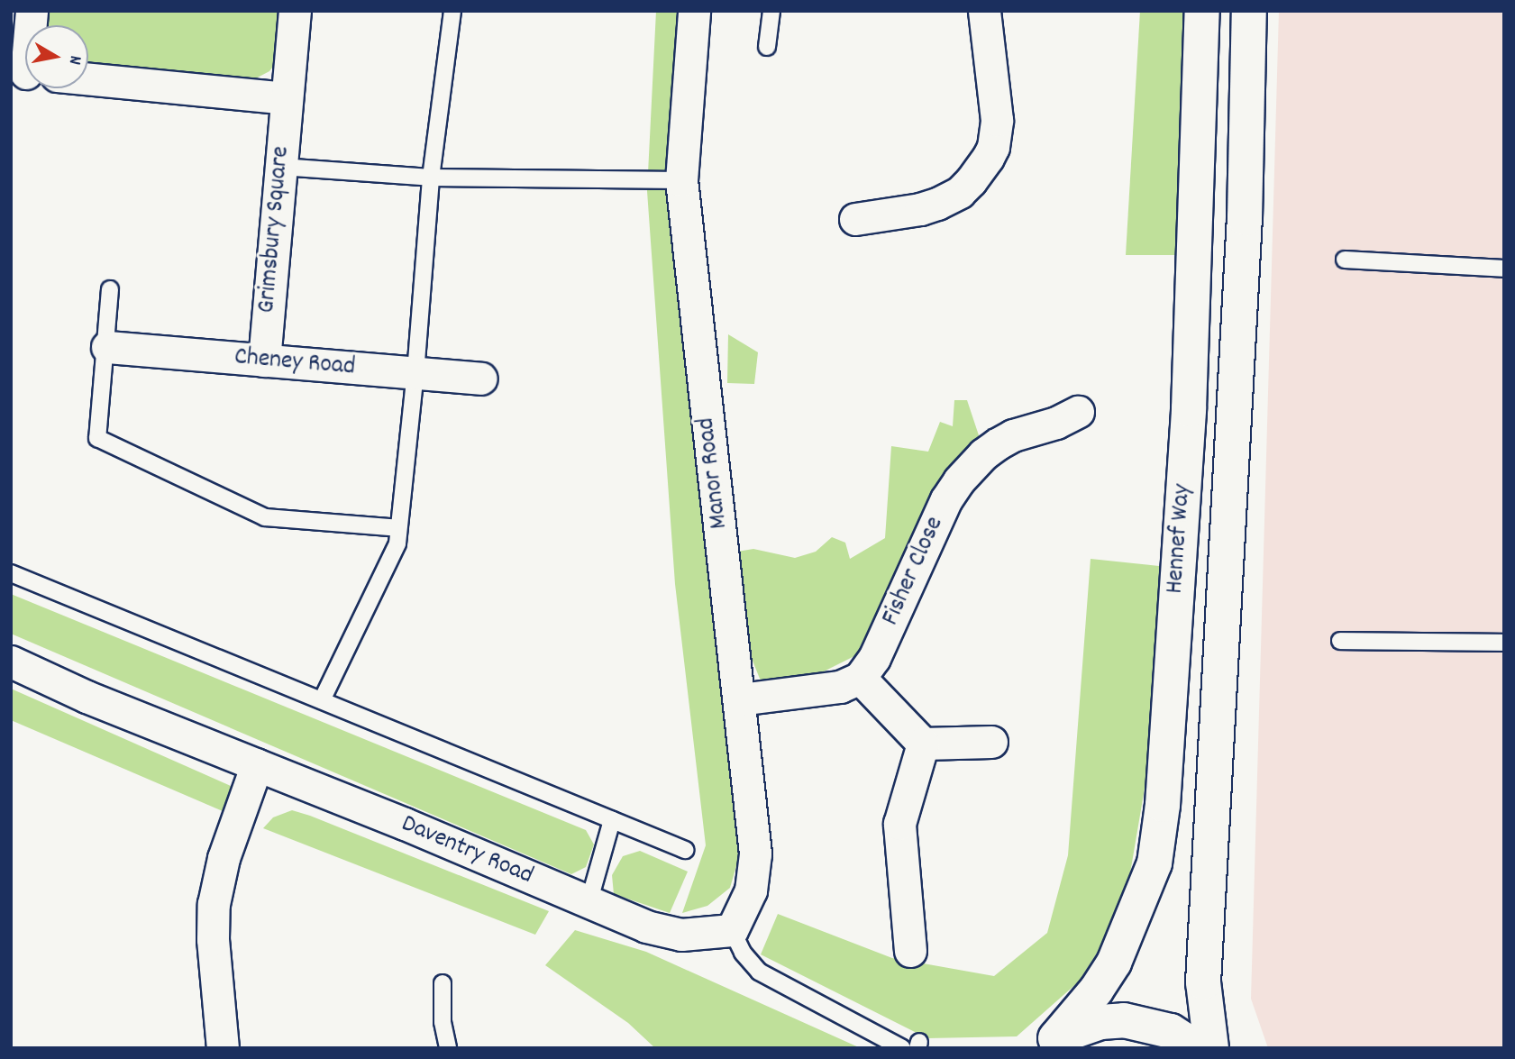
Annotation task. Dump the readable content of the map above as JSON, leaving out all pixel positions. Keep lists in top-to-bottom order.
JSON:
{
  "streets": {
    "highway": ["Hennef Way"],
    "street": [
      "Grimsbury Square",
      "Cheney Road",
      "Manor Road",
      "Fisher Close",
      "Daventry Road"
    ]
  },
  "crossings": [
    ["Grimsbury Square", "Cheney Road"],
    ["Manor Road", "Daventry Road"]
  ],
  "north": "right"
}
